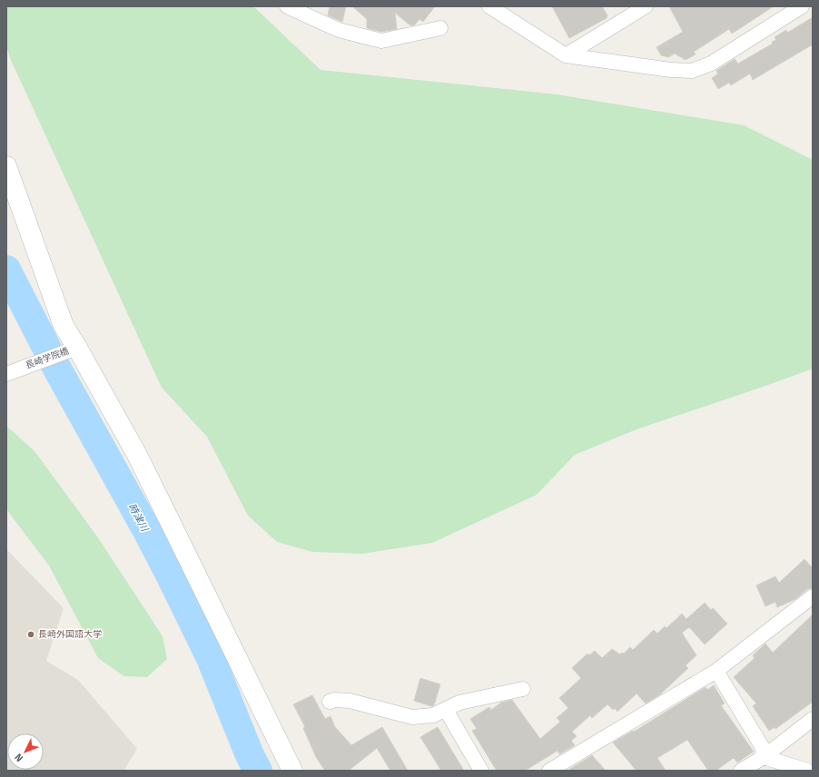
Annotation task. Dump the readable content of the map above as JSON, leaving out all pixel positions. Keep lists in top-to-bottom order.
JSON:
{
  "streets": {
    "street": ["長崎学院橋"]
  },
  "water": ["時津川"],
  "places": ["長崎外国語大学"],
  "north": "bottom left"
}
